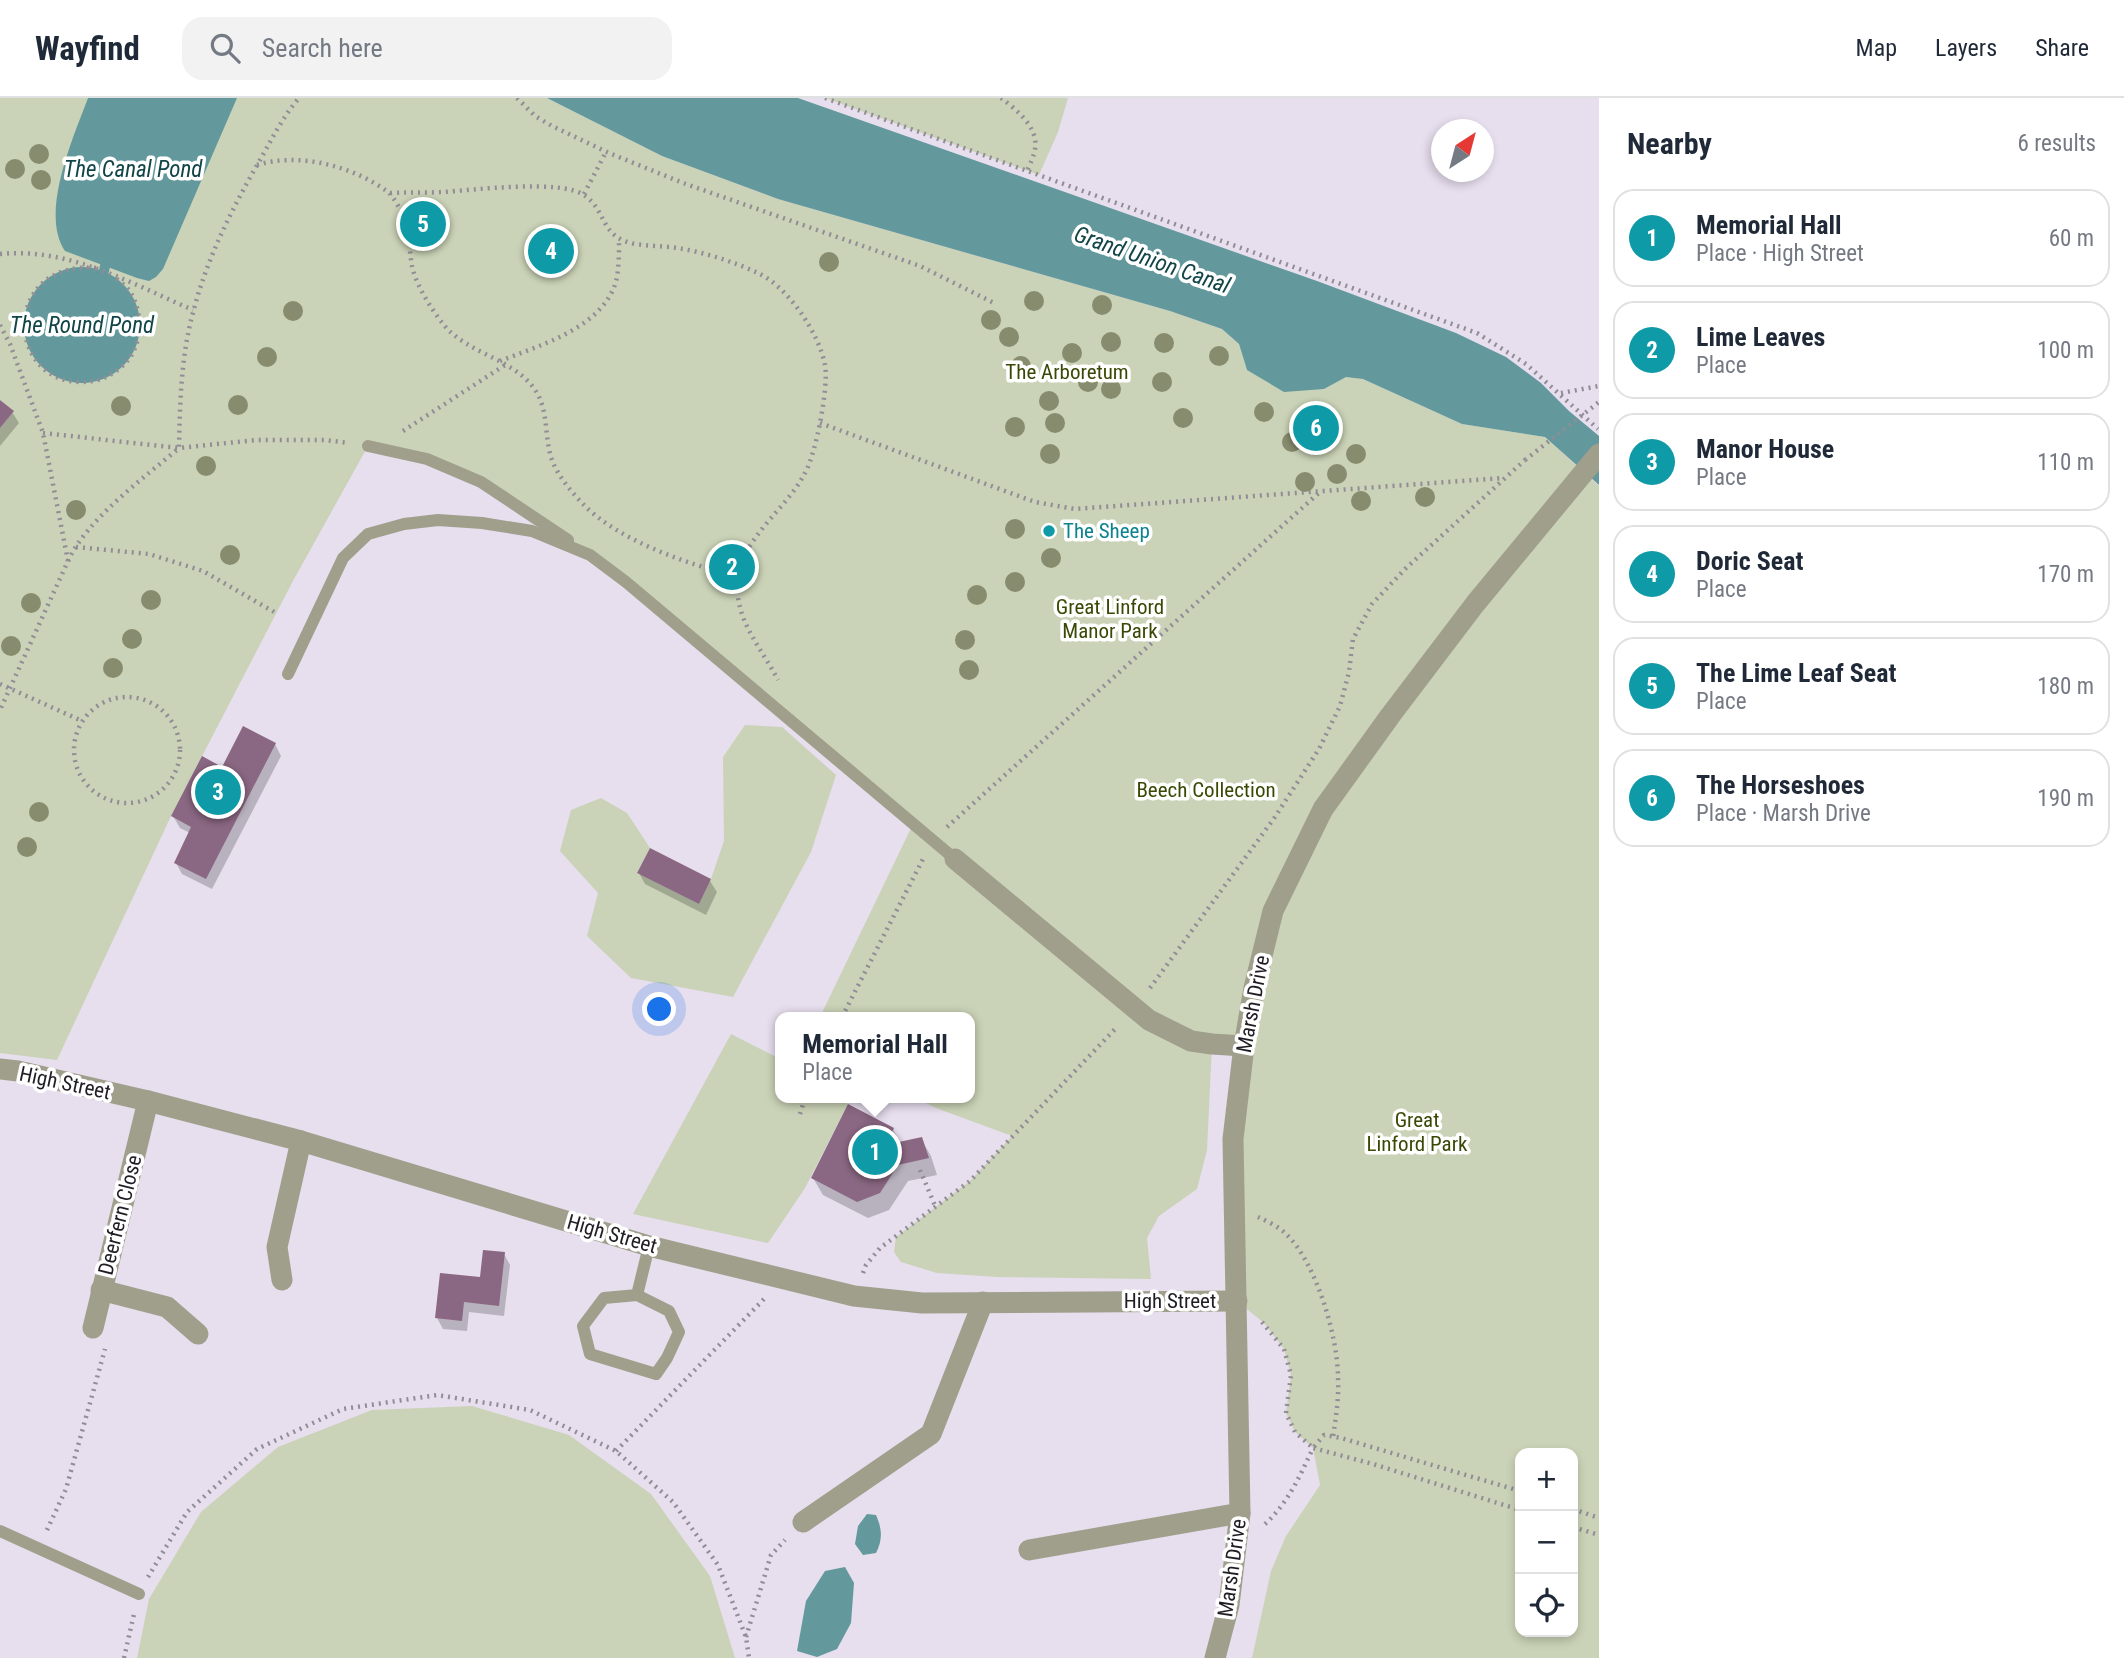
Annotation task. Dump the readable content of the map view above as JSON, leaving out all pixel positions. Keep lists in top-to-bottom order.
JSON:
{
  "streets": {
    "street": ["Marsh Drive", "High Street", "Deerfern Close"]
  },
  "crossings": [
    ["Marsh Drive", "High Street"],
    ["High Street", "Deerfern Close"]
  ],
  "water": ["The Canal Pond", "Grand Union Canal", "The Round Pond"],
  "parks": [
    "The Arboretum",
    "Great Linford Manor Park",
    "Beech Collection",
    "Great Linford Park"
  ],
  "places": ["The Sheep"],
  "north": "top right",
  "page": {
    "header": "Wayfind",
    "search": "Search here",
    "nav": ["Map", "Layers", "Share"],
    "heading": ["Nearby", "6 results"],
    "list": [
      {
        "mark": "1",
        "name": "Memorial Hall",
        "note": "Place · High Street",
        "value": "60 m"
      },
      {
        "mark": "2",
        "name": "Lime Leaves",
        "note": "Place",
        "value": "100 m"
      },
      {
        "mark": "3",
        "name": "Manor House",
        "note": "Place",
        "value": "110 m"
      },
      {
        "mark": "4",
        "name": "Doric Seat",
        "note": "Place",
        "value": "170 m"
      },
      {
        "mark": "5",
        "name": "The Lime Leaf Seat",
        "note": "Place",
        "value": "180 m"
      },
      {
        "mark": "6",
        "name": "The Horseshoes",
        "note": "Place · Marsh Drive",
        "value": "190 m"
      }
    ],
    "pins": [
      "5",
      "4",
      "6",
      "2",
      "3",
      "1"
    ],
    "popup": ["Memorial Hall", "Place"],
    "map_buttons": ["+", "−"]
  }
}
